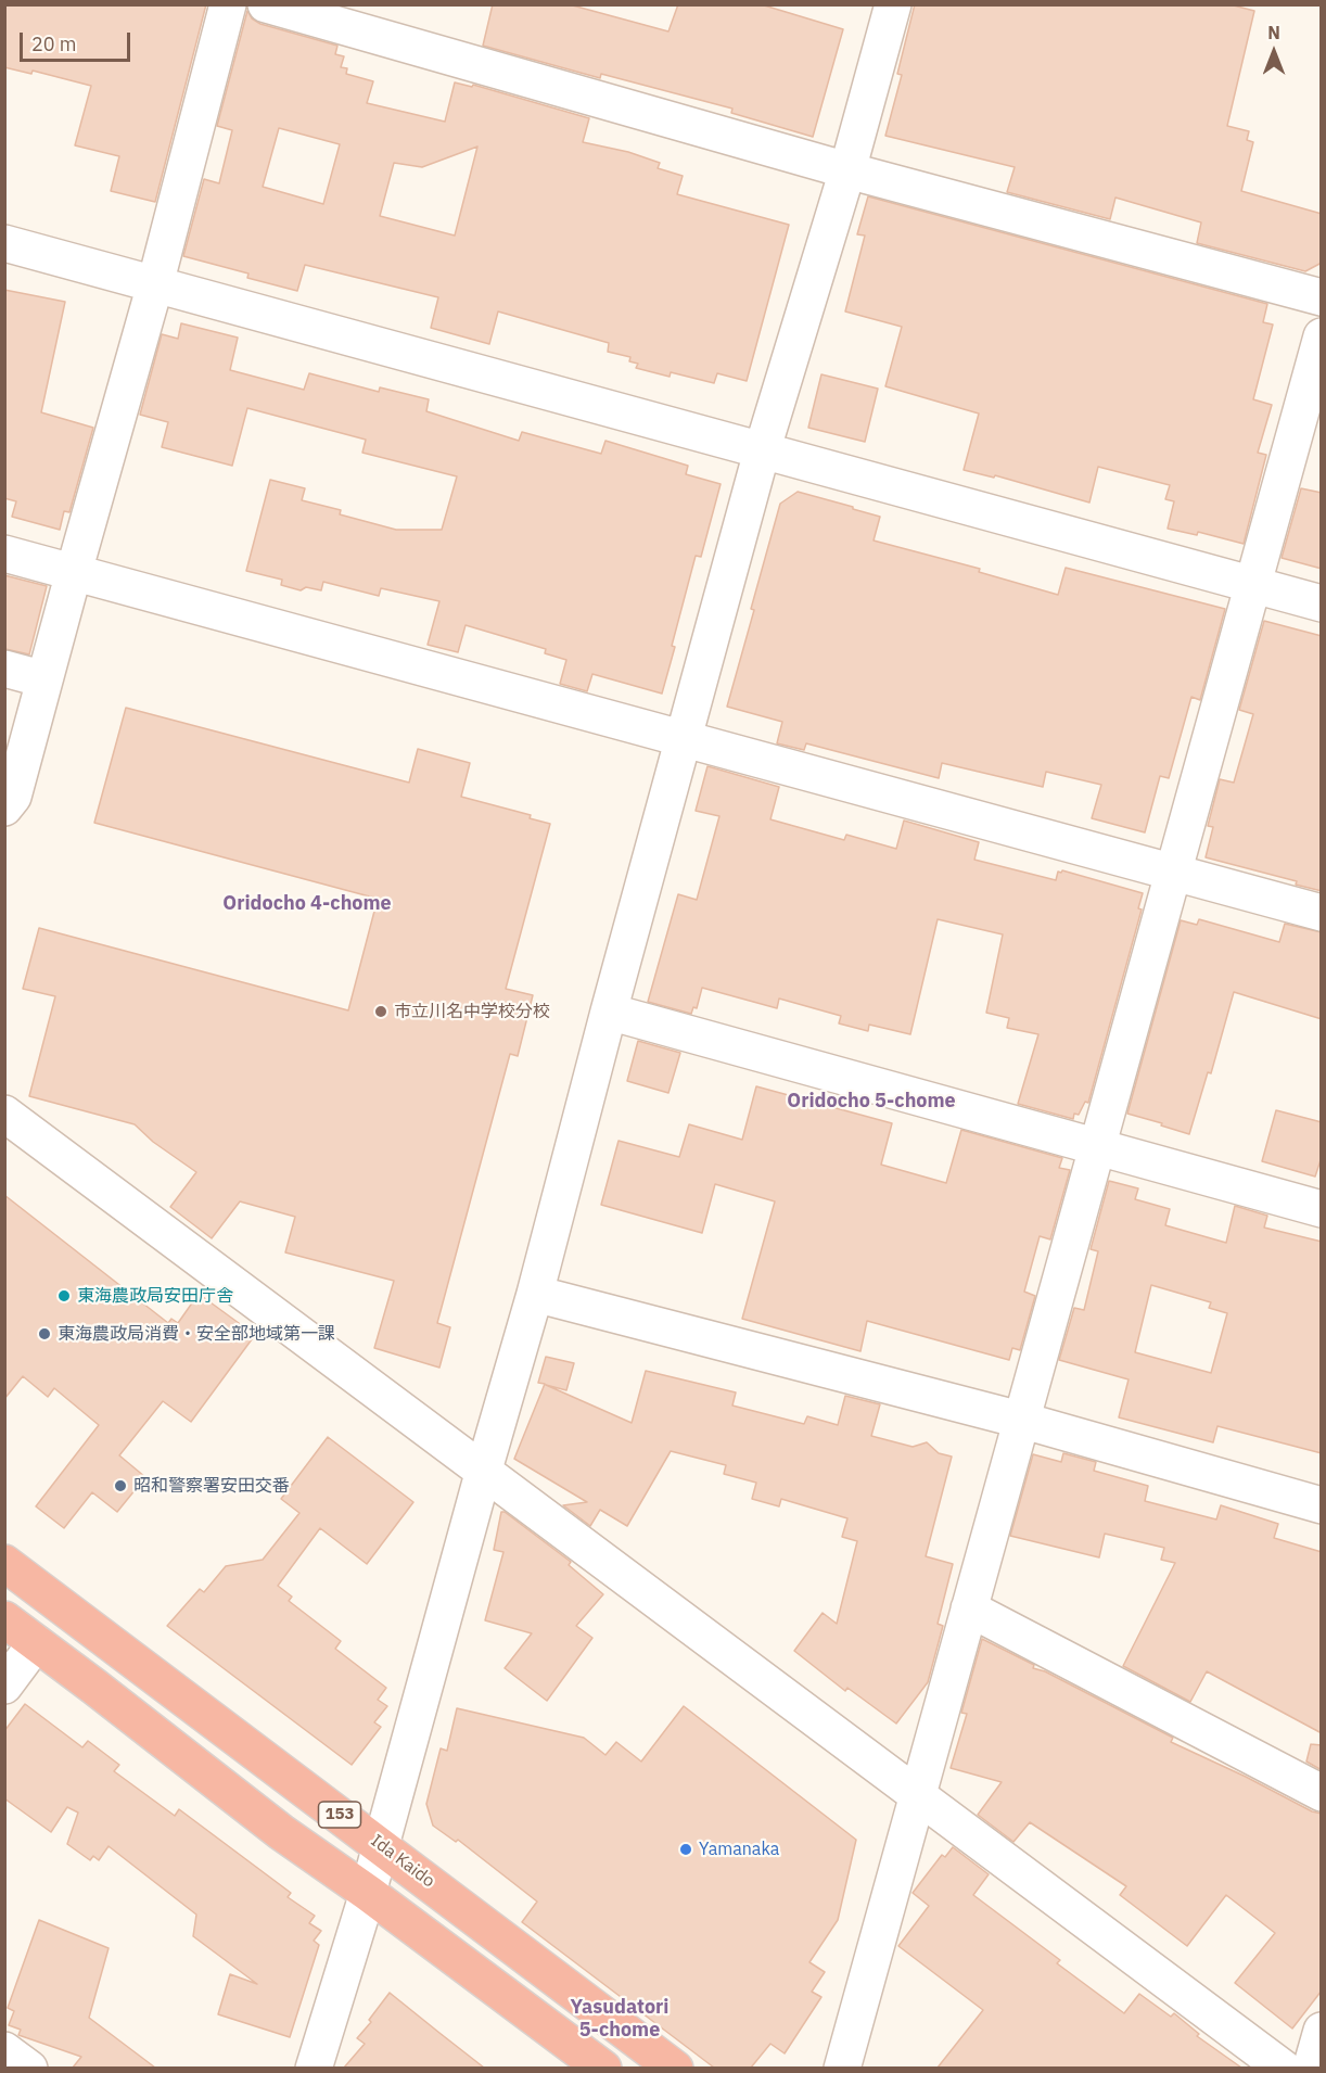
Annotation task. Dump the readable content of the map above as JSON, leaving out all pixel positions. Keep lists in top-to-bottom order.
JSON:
{
  "streets": {
    "highway": ["153", "Ida Kaido"]
  },
  "districts": ["Oridocho 4-chome", "Oridocho 5-chome", "Yasudatori 5-chome"],
  "places": [
    "市立川名中学校分校",
    "東海農政局安田庁舎",
    "東海農政局消費・安全部地域第一課",
    "昭和警察署安田交番",
    "Yamanaka"
  ],
  "scale_bar": "20 m",
  "north": "top"
}
